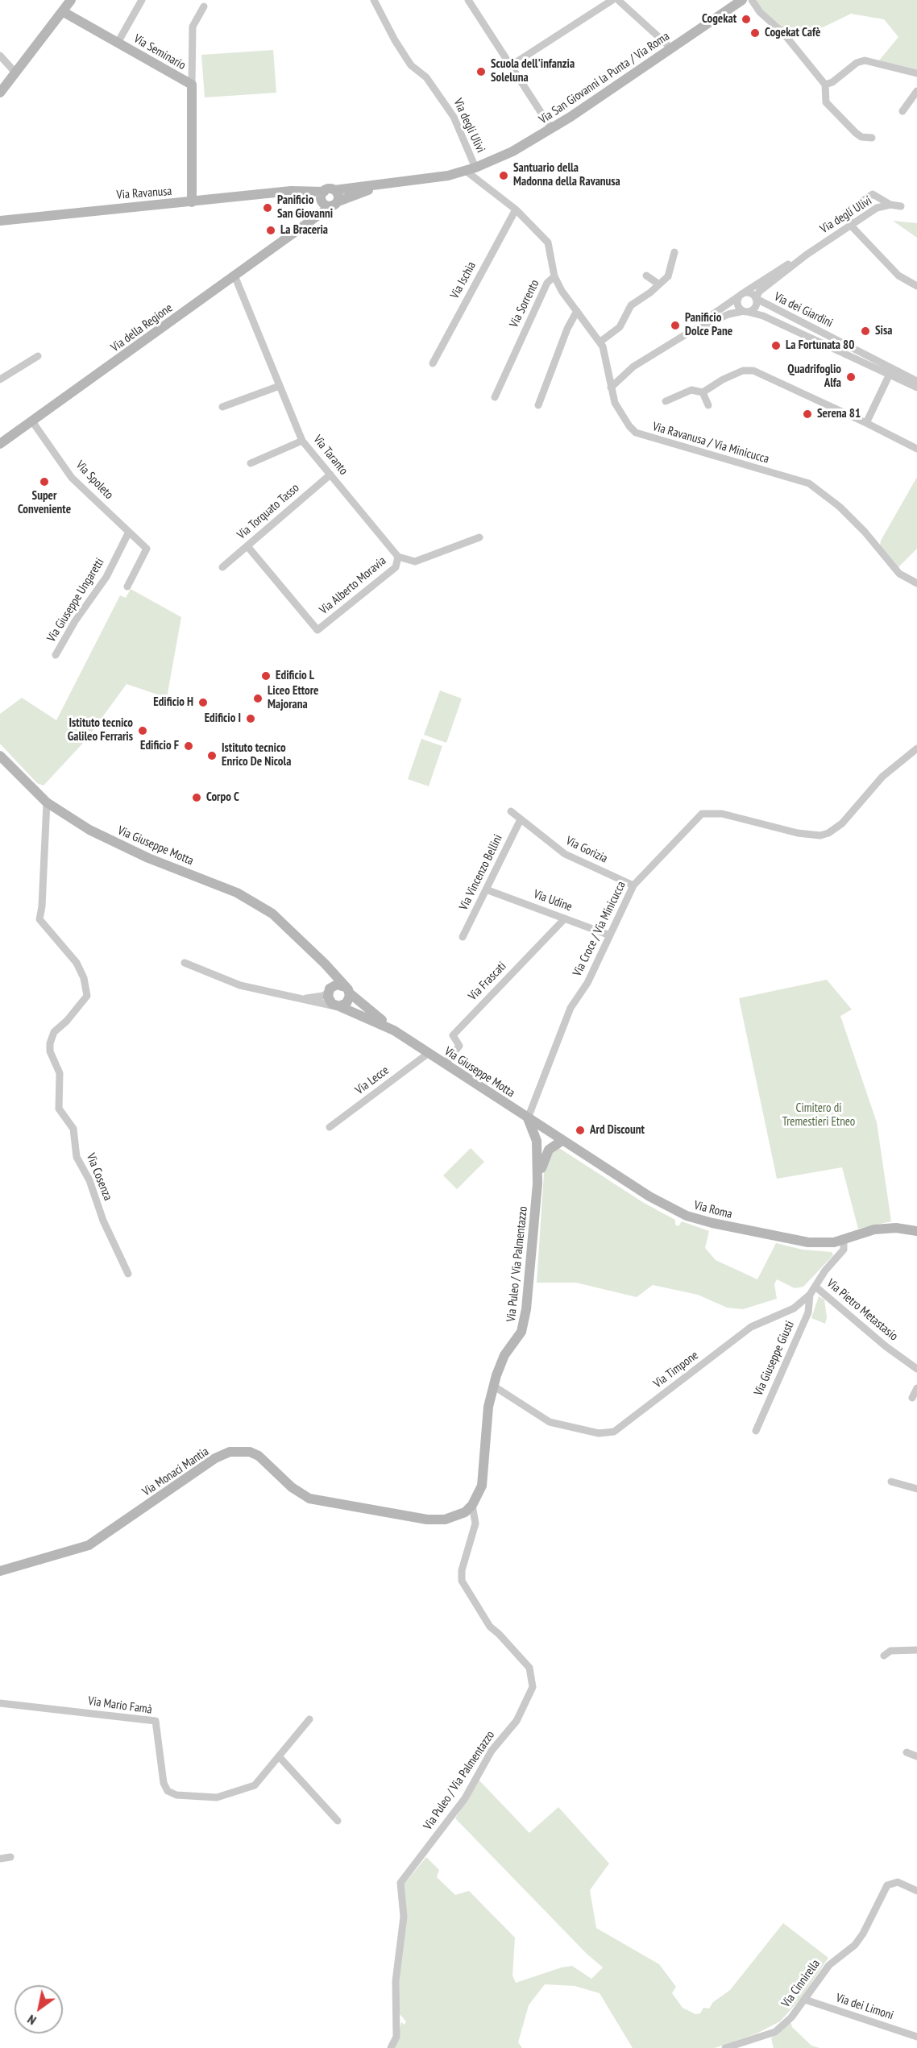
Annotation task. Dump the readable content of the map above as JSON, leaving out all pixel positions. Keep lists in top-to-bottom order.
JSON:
{
  "streets": {
    "main road": [
      "Via Seminario",
      "Via San Giovanni la Punta / Via Roma",
      "Via Ravanusa",
      "Via della Regione",
      "Via Giuseppe Motta",
      "Via Roma",
      "Via Puleo / Via Palmentazzo",
      "Via Monaci Mantia"
    ],
    "street": [
      "Via degli Ulivi",
      "Via Ischia",
      "Via Sorrento",
      "Via dei Giardini",
      "Via Ravanusa / Via Minicucca",
      "Via Taranto",
      "Via Spoleto",
      "Via Torquato Tasso",
      "Via Alberto Moravia",
      "Via Giuseppe Ungaretti",
      "Via Gorizia",
      "Via Vincenzo Bellini",
      "Via Udine",
      "Via Croce / Via Minicucca",
      "Via Frascati",
      "Via Lecce",
      "Via Cosenza",
      "Via Pietro Metastasio",
      "Via Giuseppe Giusti",
      "Via Timpone",
      "Via Mario Famà",
      "Via Cinnirella",
      "Via dei Limoni"
    ]
  },
  "crossings": [
    ["Via Seminario", "Via Ravanusa"],
    ["Via San Giovanni la Punta / Via Roma", "Via degli Ulivi"],
    ["Via San Giovanni la Punta / Via Roma", "Via Ravanusa / Via Minicucca"],
    ["Via degli Ulivi", "Via Ravanusa / Via Minicucca"],
    ["Via Ischia", "Via Ravanusa / Via Minicucca"],
    ["Via Sorrento", "Via Ravanusa / Via Minicucca"],
    ["Via della Regione", "Via Taranto"],
    ["Via della Regione", "Via Spoleto"],
    ["Via Taranto", "Via Torquato Tasso"],
    ["Via Taranto", "Via Alberto Moravia"],
    ["Via Spoleto", "Via Giuseppe Ungaretti"],
    ["Via Torquato Tasso", "Via Alberto Moravia"],
    ["Via Giuseppe Motta", "Via Croce / Via Minicucca"],
    ["Via Giuseppe Motta", "Via Frascati"],
    ["Via Giuseppe Motta", "Via Lecce"],
    ["Via Giuseppe Motta", "Via Cosenza"],
    ["Via Giuseppe Motta", "Via Roma"],
    ["Via Gorizia", "Via Vincenzo Bellini"],
    ["Via Gorizia", "Via Croce / Via Minicucca"],
    ["Via Vincenzo Bellini", "Via Udine"],
    ["Via Udine", "Via Croce / Via Minicucca"],
    ["Via Udine", "Via Frascati"],
    ["Via Croce / Via Minicucca", "Via Roma"],
    ["Via Roma", "Via Timpone"],
    ["Via Puleo / Via Palmentazzo", "Via Timpone"],
    ["Via Puleo / Via Palmentazzo", "Via Monaci Mantia"],
    ["Via Pietro Metastasio", "Via Timpone"],
    ["Via Giuseppe Giusti", "Via Timpone"],
    ["Via Cinnirella", "Via dei Limoni"]
  ],
  "parks": ["Cimitero di Tremestieri Etneo"],
  "places": [
    "Cogekat",
    "Cogekat Cafè",
    "Scuola dell'infanzia Soleluna",
    "Santuario della Madonna della Ravanusa",
    "Panificio San Giovanni",
    "La Braceria",
    "Panificio Dolce Pane",
    "Sisa",
    "La Fortunata 80",
    "Quadrifoglio Alfa",
    "Serena 81",
    "Super Conveniente",
    "Edificio L",
    "Liceo Ettore Majorana",
    "Edificio H",
    "Edificio I",
    "Istituto tecnico Galileo Ferraris",
    "Edificio F",
    "Istituto tecnico Enrico De Nicola",
    "Corpo C",
    "Ard Discount"
  ],
  "north": "bottom left"
}
